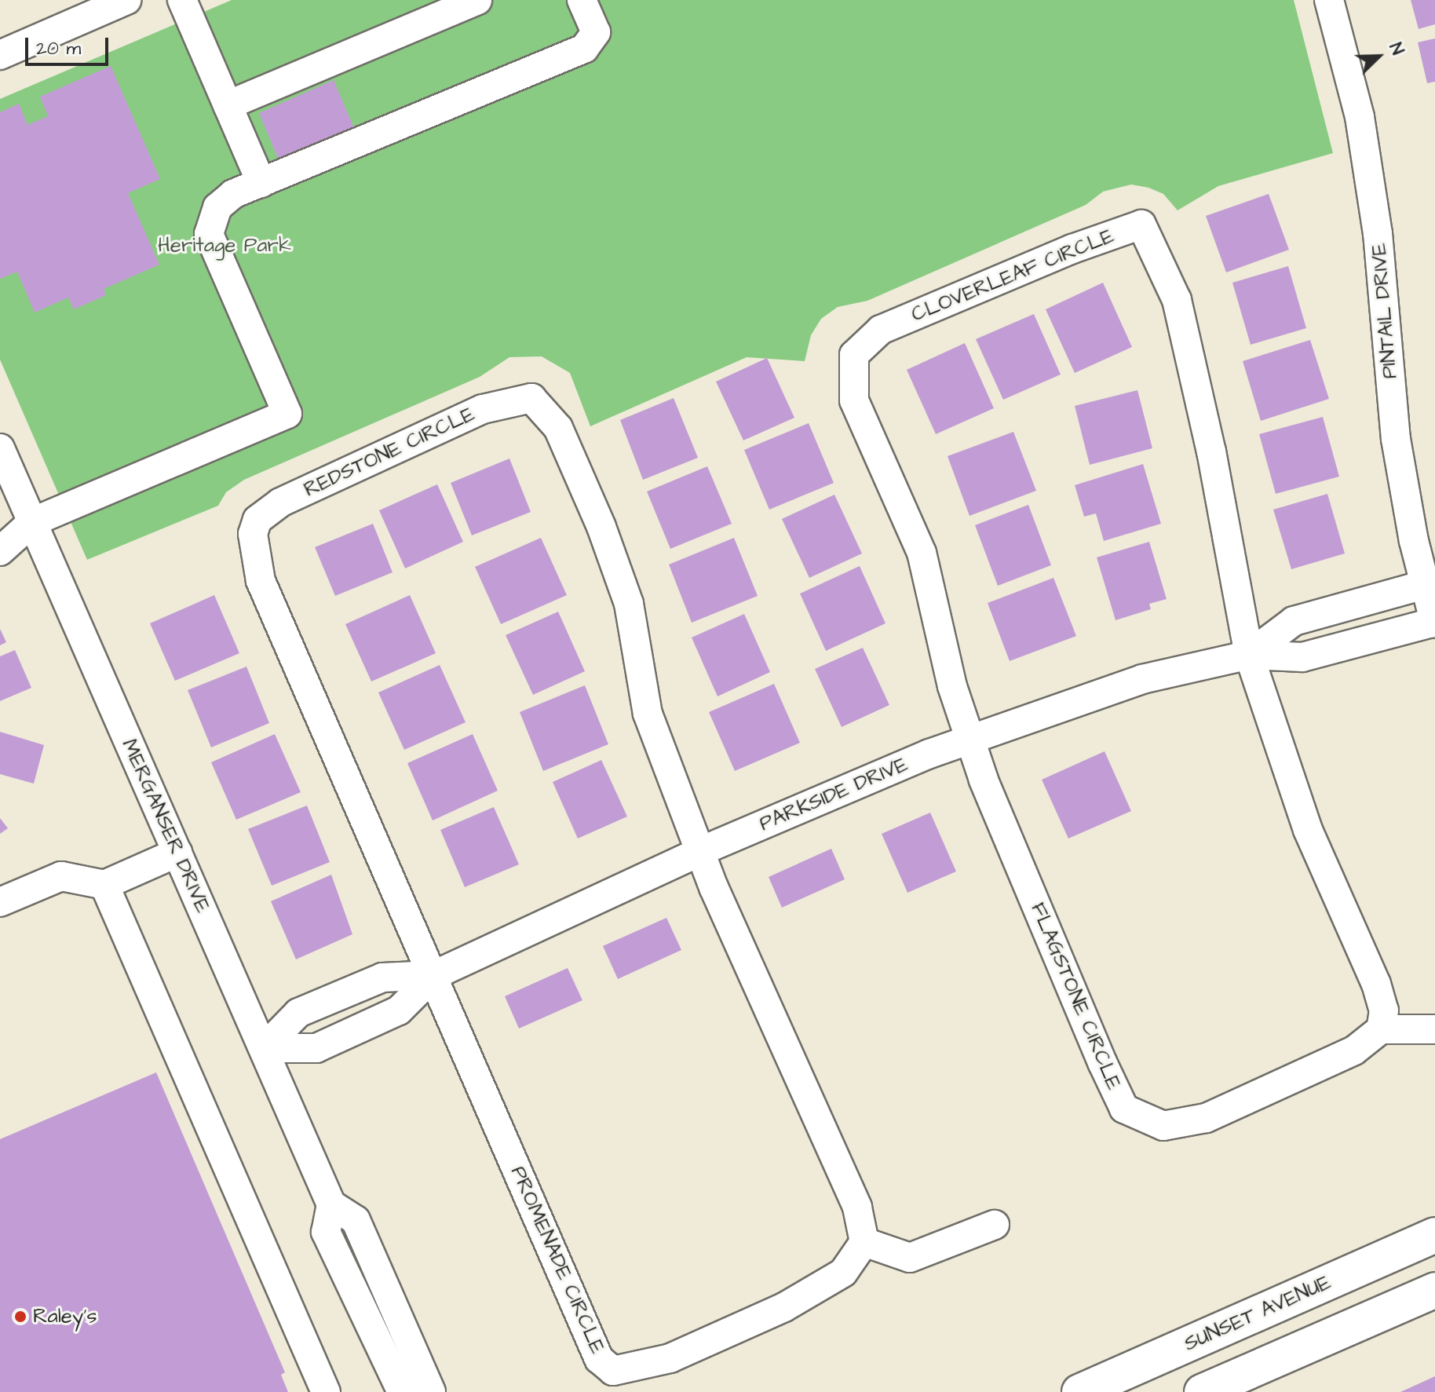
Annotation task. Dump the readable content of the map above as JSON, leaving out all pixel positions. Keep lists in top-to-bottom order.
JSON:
{
  "streets": {
    "main road": ["SUNSET AVENUE"],
    "street": [
      "CLOVERLEAF CIRCLE",
      "PINTAIL DRIVE",
      "REDSTONE CIRCLE",
      "PARKSIDE DRIVE",
      "MERGANSER DRIVE",
      "FLAGSTONE CIRCLE",
      "PROMENADE CIRCLE"
    ]
  },
  "crossings": [
    ["CLOVERLEAF CIRCLE", "PARKSIDE DRIVE"],
    ["CLOVERLEAF CIRCLE", "FLAGSTONE CIRCLE"],
    ["PINTAIL DRIVE", "PARKSIDE DRIVE"],
    ["REDSTONE CIRCLE", "PARKSIDE DRIVE"],
    ["REDSTONE CIRCLE", "PROMENADE CIRCLE"],
    ["PARKSIDE DRIVE", "MERGANSER DRIVE"],
    ["PARKSIDE DRIVE", "FLAGSTONE CIRCLE"],
    ["PARKSIDE DRIVE", "PROMENADE CIRCLE"]
  ],
  "parks": ["Heritage Park"],
  "places": ["Raley's"],
  "scale_bar": "20 m",
  "north": "top right"
}
